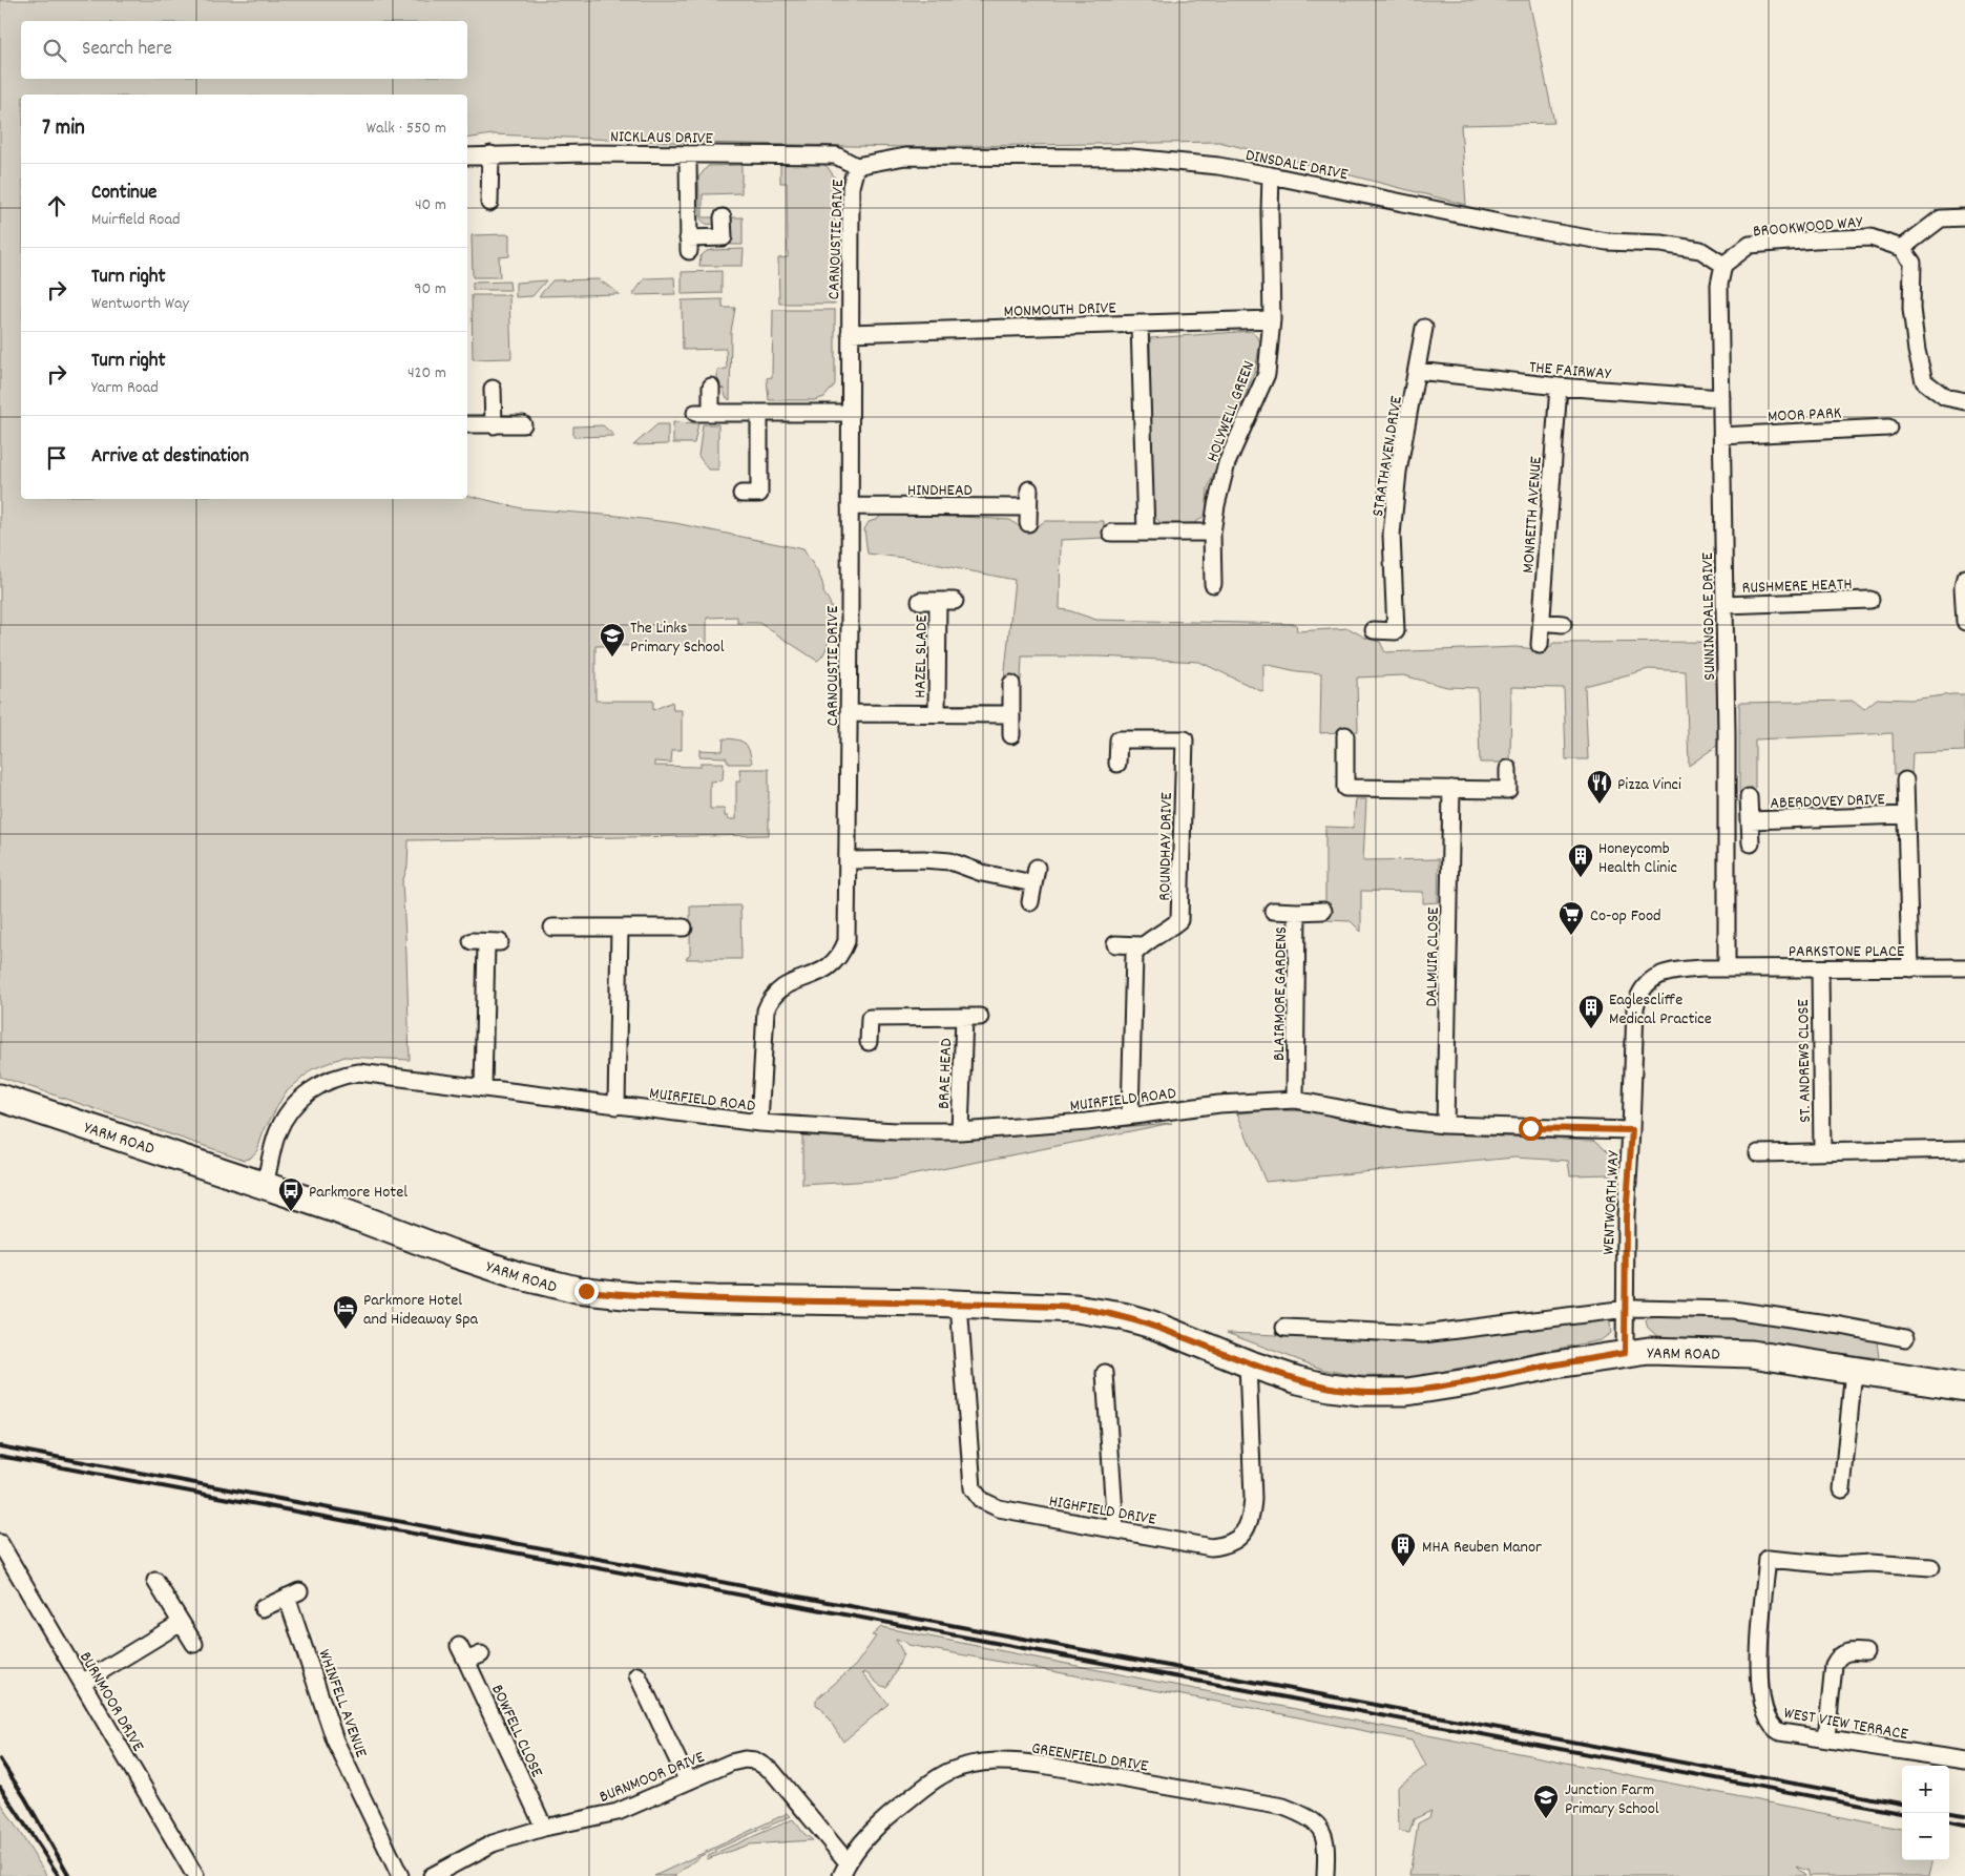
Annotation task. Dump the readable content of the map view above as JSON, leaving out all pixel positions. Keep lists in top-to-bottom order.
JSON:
{
  "streets": {
    "main road": ["YARM ROAD"],
    "street": [
      "NICKLAUS DRIVE",
      "DINSDALE DRIVE",
      "BROOKWOOD WAY",
      "CARNOUSTIE DRIVE",
      "MONMOUTH DRIVE",
      "THE FAIRWAY",
      "HOLYWELL GREEN",
      "MOOR PARK",
      "STRATHAVEN DRIVE",
      "HINDHEAD",
      "MONREITH AVENUE",
      "RUSHMERE HEATH",
      "SUNNINGDALE DRIVE",
      "HAZEL SLADE",
      "ABERDOVEY DRIVE",
      "ROUNDHAY DRIVE",
      "PARKSTONE PLACE",
      "DALMUIR CLOSE",
      "BLAIRMORE GARDENS",
      "ST. ANDREWS CLOSE",
      "BRAE HEAD",
      "MUIRFIELD ROAD",
      "WENTWORTH WAY",
      "HIGHFIELD DRIVE",
      "BURNMOOR DRIVE",
      "WHINFELL AVENUE",
      "WEST VIEW TERRACE",
      "BOWFELL CLOSE",
      "GREENFIELD DRIVE"
    ]
  },
  "crossings": [
    ["NICKLAUS DRIVE", "DINSDALE DRIVE"],
    ["NICKLAUS DRIVE", "CARNOUSTIE DRIVE"],
    ["DINSDALE DRIVE", "BROOKWOOD WAY"],
    ["DINSDALE DRIVE", "CARNOUSTIE DRIVE"],
    ["DINSDALE DRIVE", "HOLYWELL GREEN"],
    ["DINSDALE DRIVE", "SUNNINGDALE DRIVE"],
    ["BROOKWOOD WAY", "SUNNINGDALE DRIVE"],
    ["CARNOUSTIE DRIVE", "MONMOUTH DRIVE"],
    ["CARNOUSTIE DRIVE", "HINDHEAD"],
    ["CARNOUSTIE DRIVE", "HAZEL SLADE"],
    ["CARNOUSTIE DRIVE", "MUIRFIELD ROAD"],
    ["MONMOUTH DRIVE", "HOLYWELL GREEN"],
    ["THE FAIRWAY", "STRATHAVEN DRIVE"],
    ["THE FAIRWAY", "MONREITH AVENUE"],
    ["THE FAIRWAY", "SUNNINGDALE DRIVE"],
    ["MOOR PARK", "SUNNINGDALE DRIVE"],
    ["RUSHMERE HEATH", "SUNNINGDALE DRIVE"],
    ["SUNNINGDALE DRIVE", "PARKSTONE PLACE"],
    ["SUNNINGDALE DRIVE", "WENTWORTH WAY"],
    ["ABERDOVEY DRIVE", "PARKSTONE PLACE"],
    ["PARKSTONE PLACE", "ST. ANDREWS CLOSE"],
    ["PARKSTONE PLACE", "WENTWORTH WAY"],
    ["DALMUIR CLOSE", "MUIRFIELD ROAD"],
    ["BLAIRMORE GARDENS", "MUIRFIELD ROAD"],
    ["BRAE HEAD", "MUIRFIELD ROAD"],
    ["MUIRFIELD ROAD", "YARM ROAD"],
    ["MUIRFIELD ROAD", "WENTWORTH WAY"],
    ["YARM ROAD", "WENTWORTH WAY"],
    ["YARM ROAD", "HIGHFIELD DRIVE"],
    ["BURNMOOR DRIVE", "BOWFELL CLOSE"],
    ["BURNMOOR DRIVE", "GREENFIELD DRIVE"]
  ],
  "places": {
    "school or university": ["The Links Primary School", "Junction Farm Primary School"],
    "restaurant": ["Pizza Vinci"],
    "building": ["Honeycomb Health Clinic", "Eaglescliffe Medical Practice", "MHA Reuben Manor"],
    "supermarket": ["Co-op Food"],
    "bus stop": ["Parkmore Hotel"],
    "hotel": ["Parkmore Hotel and Hideaway Spa"]
  },
  "page": {
    "search": "Search here",
    "heading": ["7 min", "Walk · 550 m"],
    "list": [
      ["Continue", "Muirfield Road", "40 m"],
      ["Turn right", "Wentworth Way", "90 m"],
      ["Turn right", "Yarm Road", "420 m"],
      "Arrive at destination"
    ],
    "map_buttons": ["+", "−"]
  }
}
